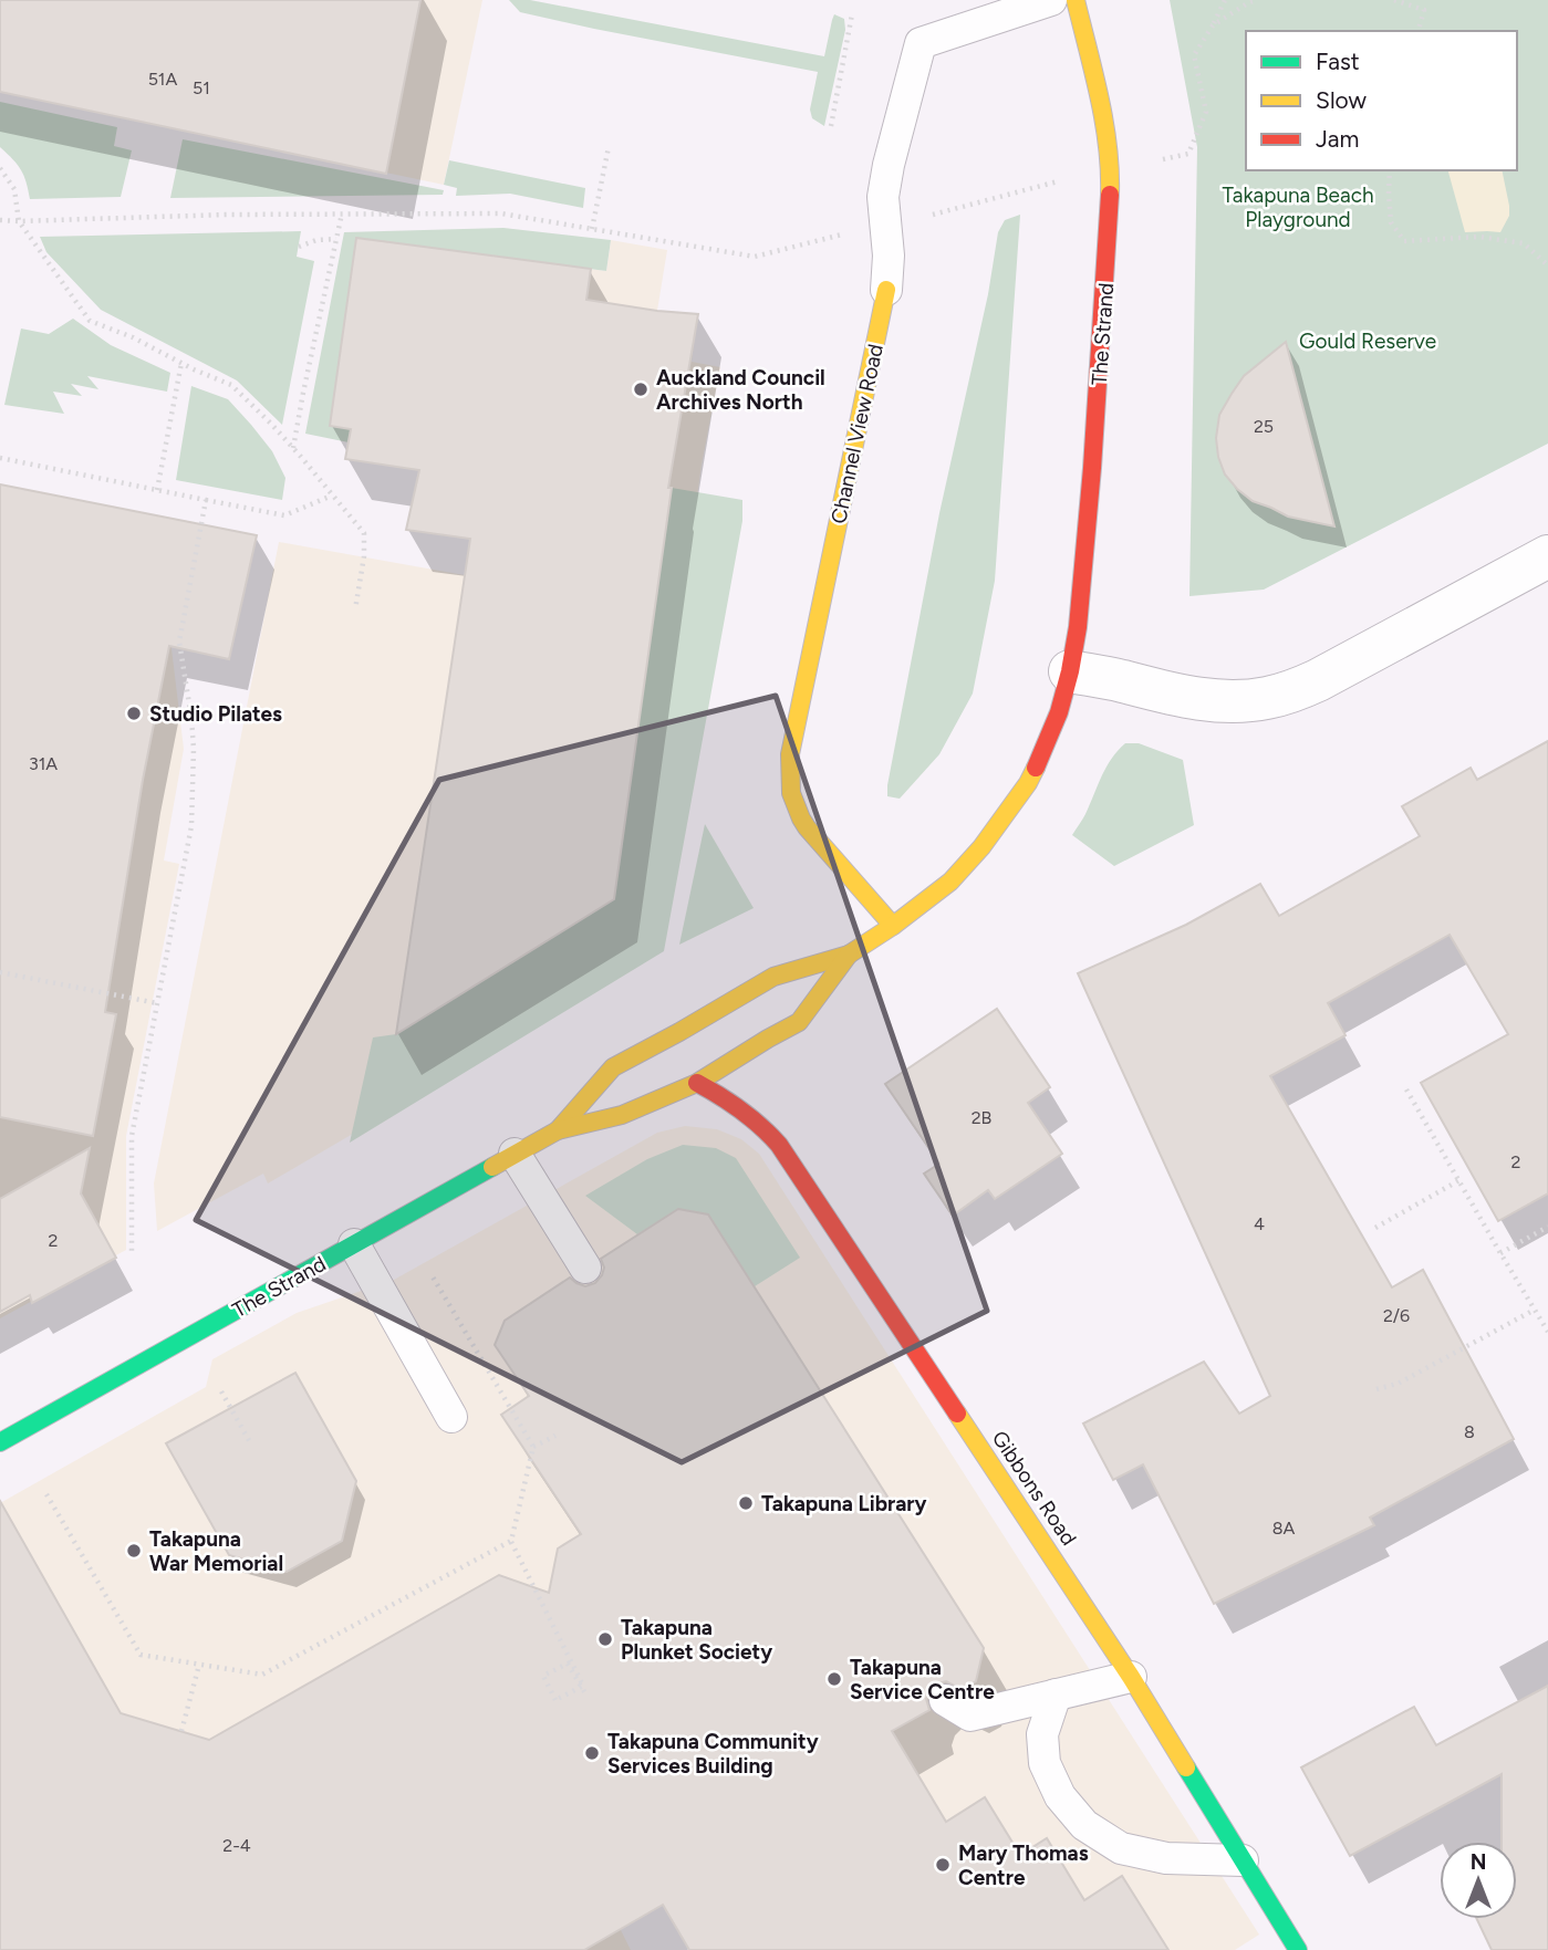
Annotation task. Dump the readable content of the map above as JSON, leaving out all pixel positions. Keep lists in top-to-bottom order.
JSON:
{
  "streets": {
    "street": ["The Strand", "Channel View Road", "Gibbons Road"]
  },
  "crossings": [
    ["The Strand", "Channel View Road"],
    ["The Strand", "Gibbons Road"]
  ],
  "parks": ["Takapuna Beach Playground", "Gould Reserve"],
  "places": [
    "Auckland Council Archives North",
    "Studio Pilates",
    "Takapuna Library",
    "Takapuna War Memorial",
    "Takapuna Plunket Society",
    "Takapuna Service Centre",
    "Takapuna Community Services Building",
    "Mary Thomas Centre"
  ],
  "house_numbers": [
    "51A",
    "51",
    "25",
    "31A",
    "2B",
    "2",
    "4",
    "2",
    "2/6",
    "8",
    "8A",
    "2-4"
  ],
  "legend": ["Fast", "Slow", "Jam"],
  "north": "top"
}
